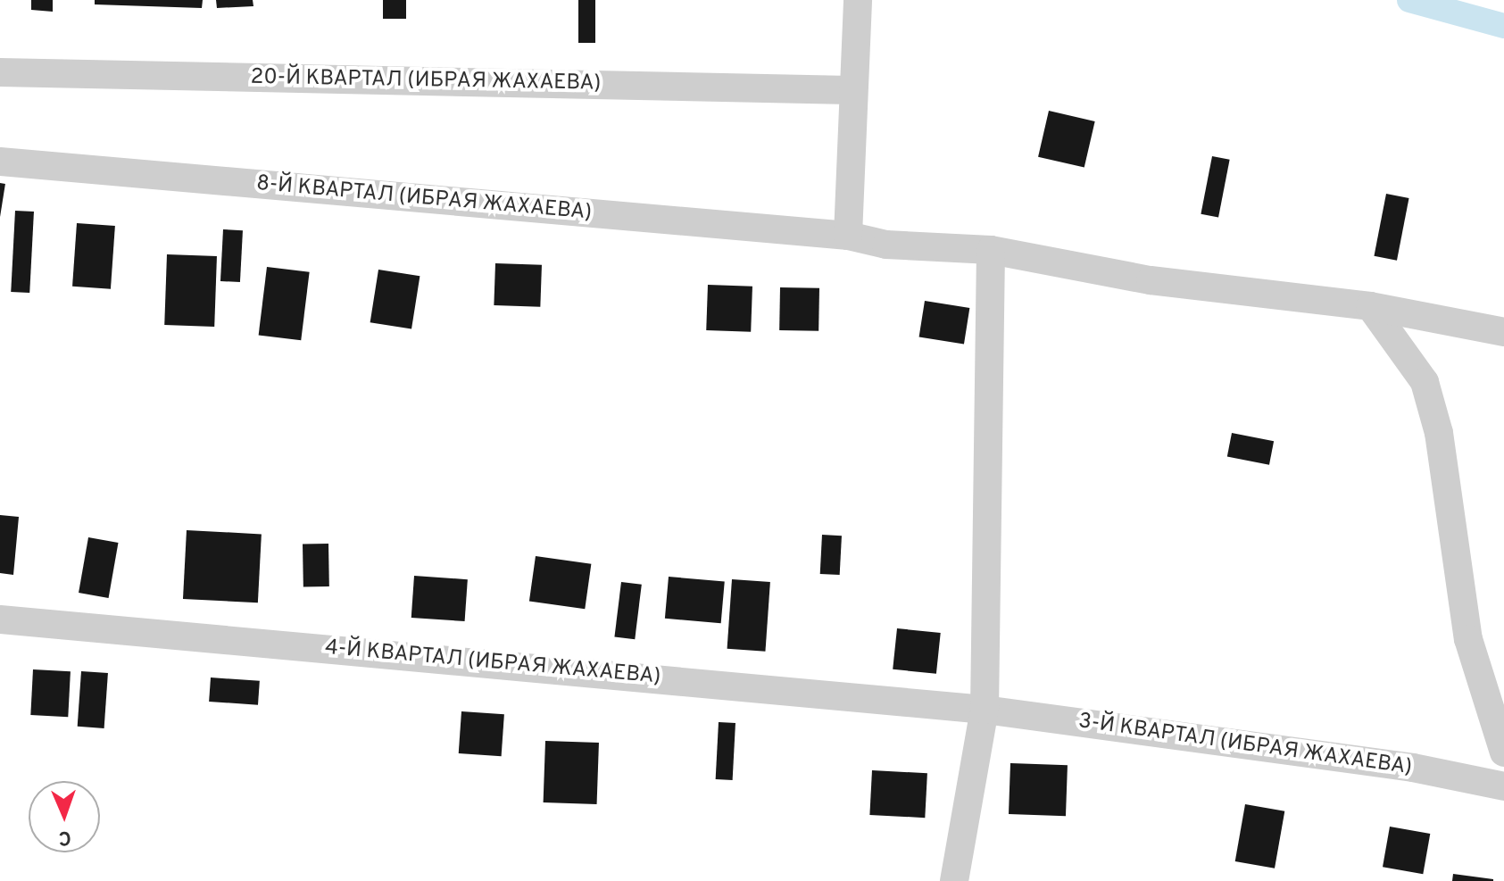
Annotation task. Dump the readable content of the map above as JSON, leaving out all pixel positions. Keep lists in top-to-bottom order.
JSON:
{
  "streets": {
    "street": [
      "20-Й КВАРТАЛ (ИБРАЯ ЖАХАЕВА)",
      "8-Й КВАРТАЛ (ИБРАЯ ЖАХАЕВА)",
      "4-Й КВАРТАЛ (ИБРАЯ ЖАХАЕВА)",
      "3-Й КВАРТАЛ (ИБРАЯ ЖАХАЕВА)"
    ]
  },
  "crossings": [
    ["4-Й КВАРТАЛ (ИБРАЯ ЖАХАЕВА)", "3-Й КВАРТАЛ (ИБРАЯ ЖАХАЕВА)"]
  ],
  "north": "bottom"
}
